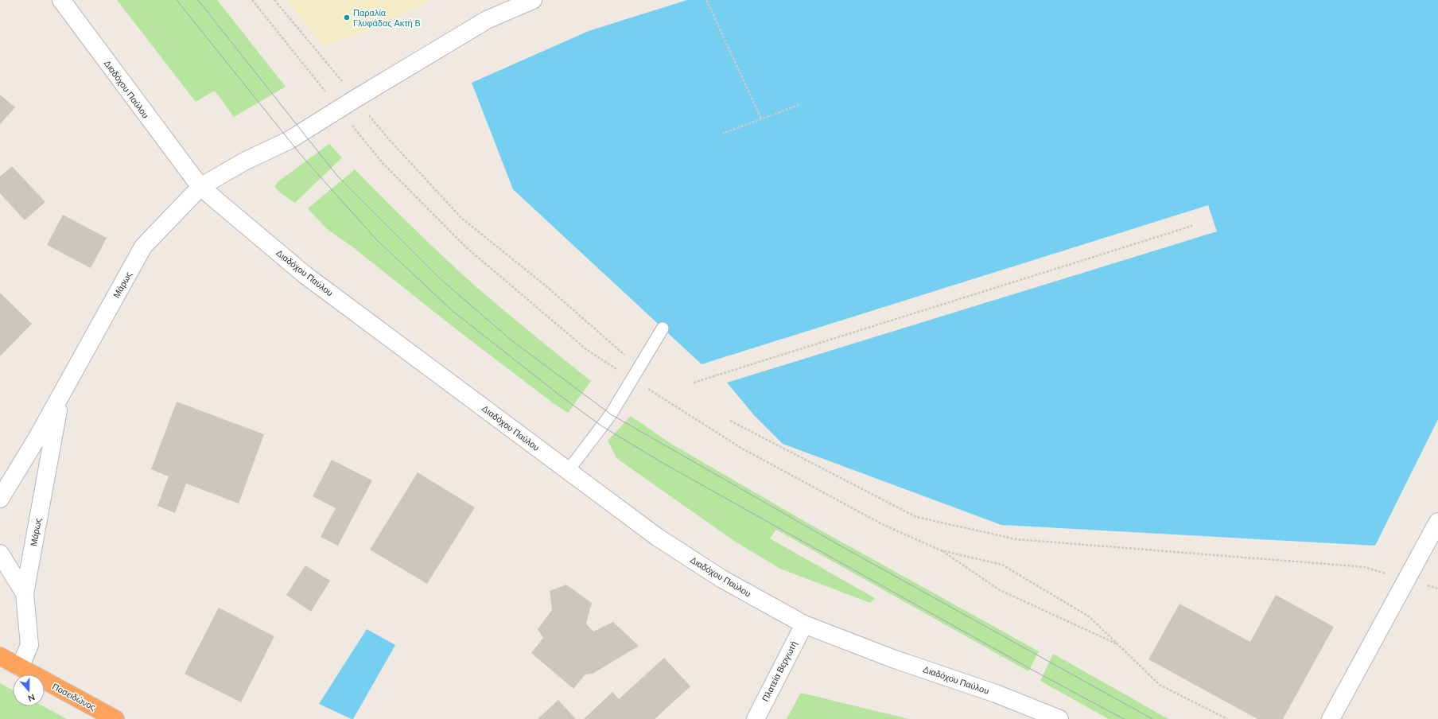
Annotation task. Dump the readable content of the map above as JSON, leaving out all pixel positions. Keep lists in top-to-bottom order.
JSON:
{
  "streets": {
    "highway": ["Ποσειδώνος"],
    "street": ["Διαδόχου Παύλου", "Μάρως", "Πλατεία Βεργωτή"]
  },
  "crossings": [
    ["Διαδόχου Παύλου", "Μάρως"],
    ["Διαδόχου Παύλου", "Πλατεία Βεργωτή"],
    ["Μάρως", "Ποσειδώνος"]
  ],
  "places": ["Παραλία Γλυφάδας Ακτή Β"],
  "north": "bottom"
}
